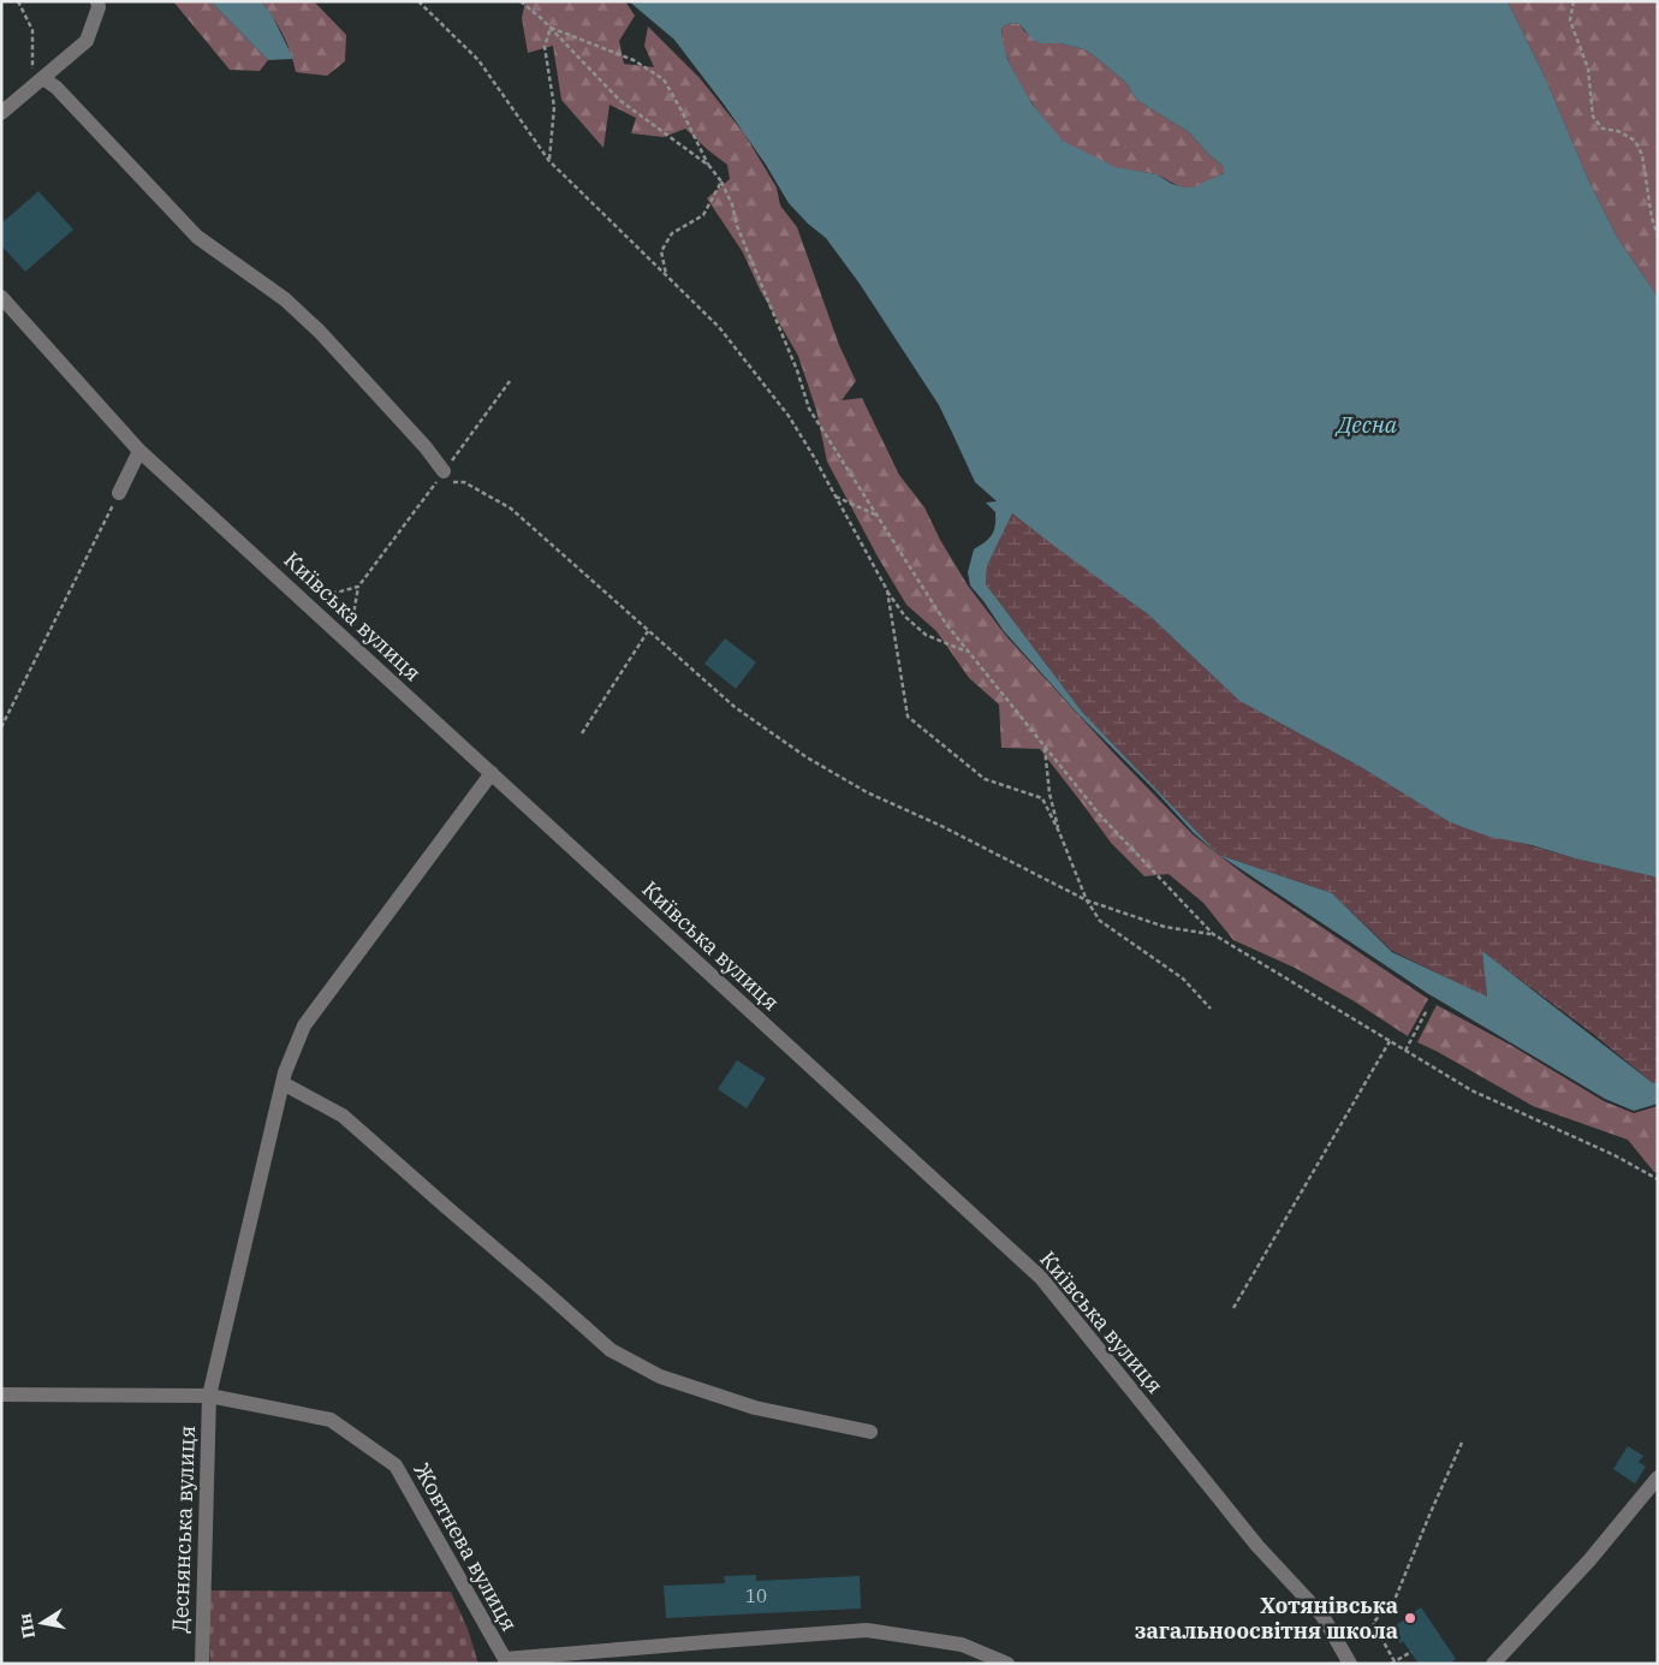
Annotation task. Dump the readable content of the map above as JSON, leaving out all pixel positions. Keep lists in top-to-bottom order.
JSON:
{
  "streets": {
    "street": ["Київська вулиця", "Деснянська вулиця", "Жовтнева вулиця"]
  },
  "crossings": [
    ["Київська вулиця", "Деснянська вулиця"],
    ["Деснянська вулиця", "Жовтнева вулиця"]
  ],
  "water": ["Десна"],
  "places": ["Хотянівська загальноосвітня школа"],
  "house_numbers": ["10"],
  "north": "left"
}
